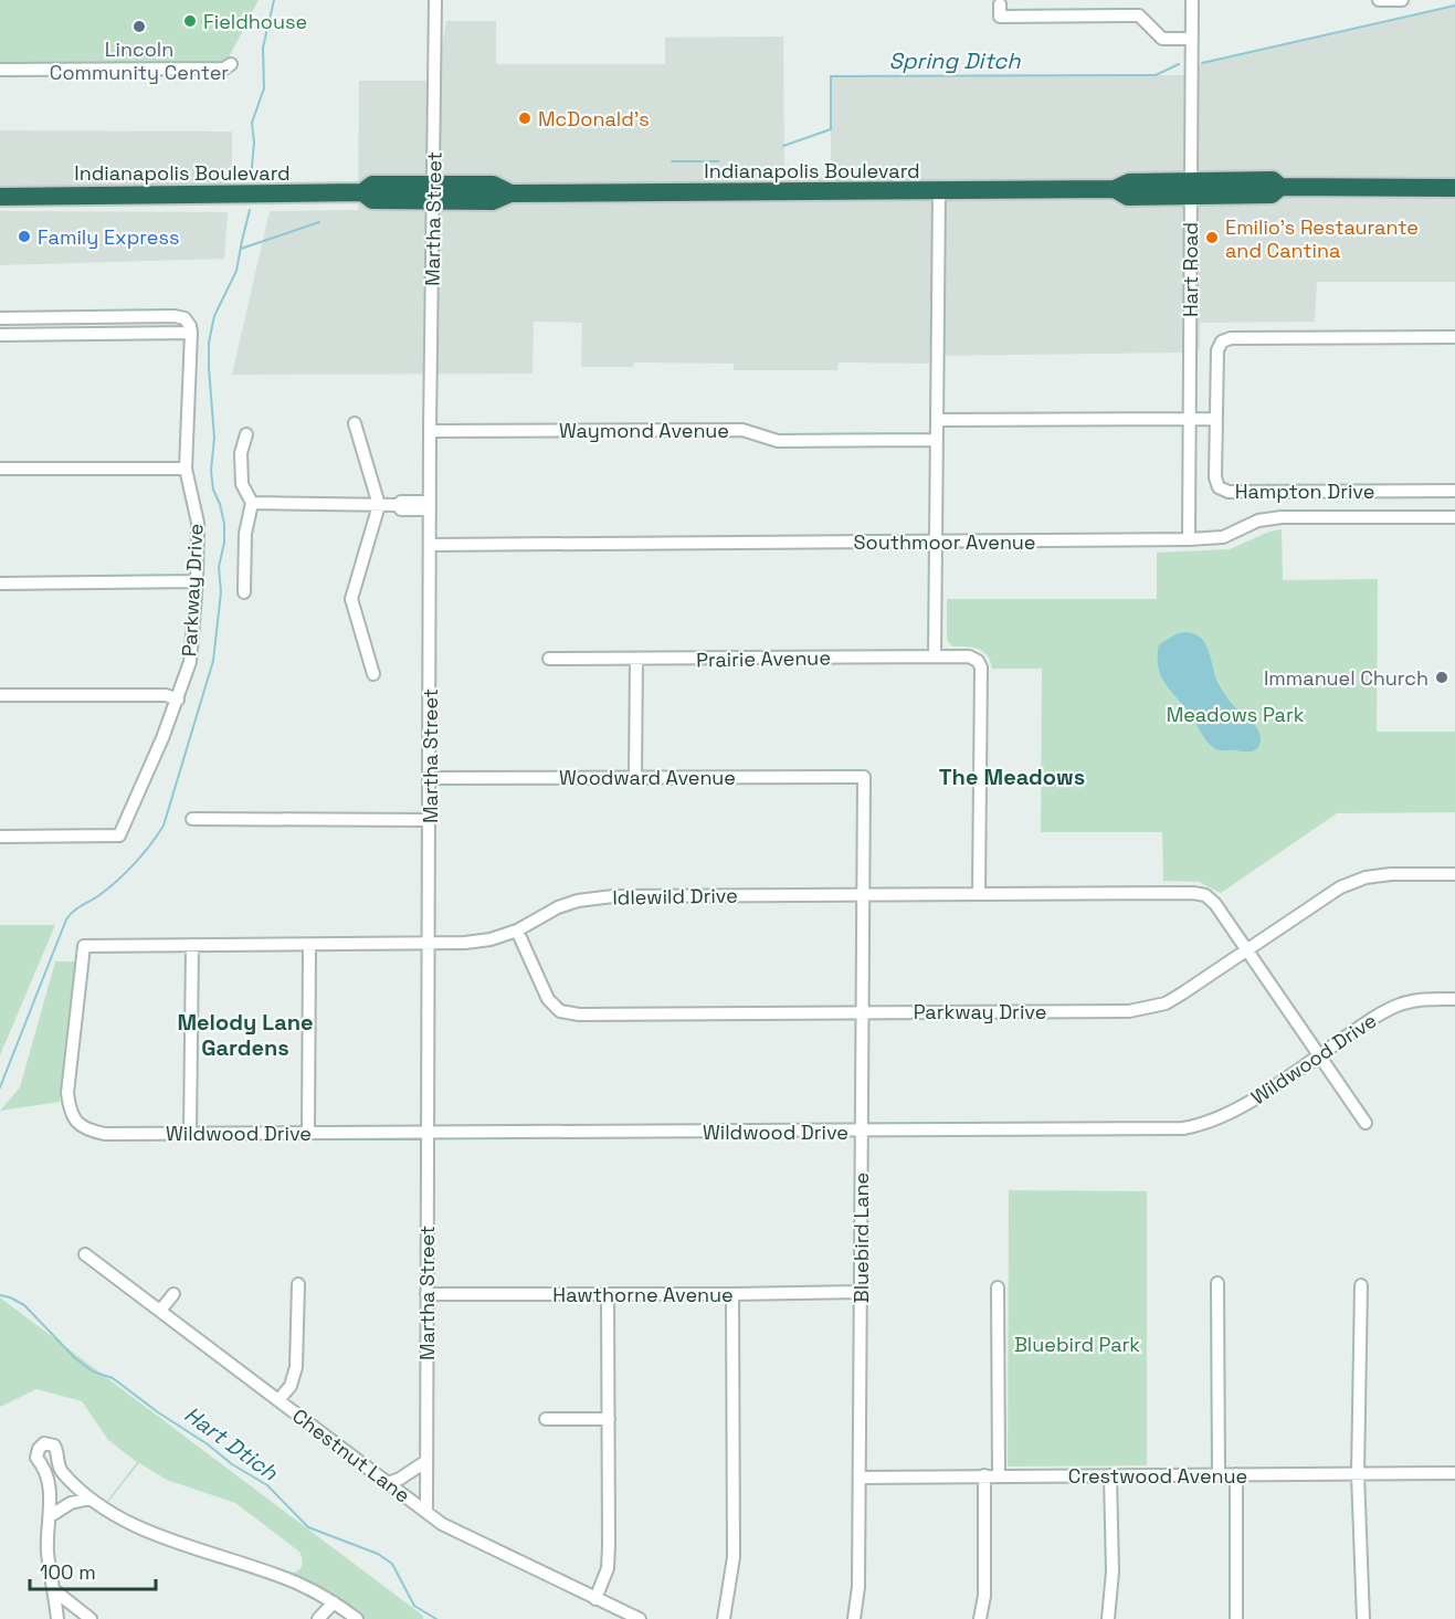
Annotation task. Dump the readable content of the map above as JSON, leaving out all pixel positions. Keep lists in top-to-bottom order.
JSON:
{
  "streets": {
    "highway": ["Indianapolis Boulevard"],
    "street": [
      "Martha Street",
      "Hart Road",
      "Waymond Avenue",
      "Hampton Drive",
      "Southmoor Avenue",
      "Parkway Drive",
      "Prairie Avenue",
      "Woodward Avenue",
      "Idlewild Drive",
      "Wildwood Drive",
      "Bluebird Lane",
      "Hawthorne Avenue",
      "Chestnut Lane",
      "Crestwood Avenue"
    ]
  },
  "crossings": [
    ["Indianapolis Boulevard", "Martha Street"],
    ["Indianapolis Boulevard", "Hart Road"],
    ["Martha Street", "Waymond Avenue"],
    ["Martha Street", "Southmoor Avenue"],
    ["Martha Street", "Woodward Avenue"],
    ["Martha Street", "Idlewild Drive"],
    ["Martha Street", "Wildwood Drive"],
    ["Martha Street", "Hawthorne Avenue"],
    ["Martha Street", "Chestnut Lane"],
    ["Hart Road", "Southmoor Avenue"],
    ["Parkway Drive", "Idlewild Drive"],
    ["Parkway Drive", "Bluebird Lane"],
    ["Prairie Avenue", "Idlewild Drive"],
    ["Woodward Avenue", "Bluebird Lane"],
    ["Idlewild Drive", "Wildwood Drive"],
    ["Idlewild Drive", "Bluebird Lane"],
    ["Wildwood Drive", "Bluebird Lane"],
    ["Bluebird Lane", "Hawthorne Avenue"],
    ["Bluebird Lane", "Crestwood Avenue"]
  ],
  "districts": ["The Meadows", "Melody Lane Gardens"],
  "water": ["Spring Ditch", "Hart Dtich"],
  "parks": ["Meadows Park", "Bluebird Park"],
  "places": [
    "Fieldhouse",
    "Lincoln Community Center",
    "McDonald's",
    "Family Express",
    "Emilio's Restaurante and Cantina",
    "Immanuel Church"
  ],
  "scale_bar": "100 m"
}
